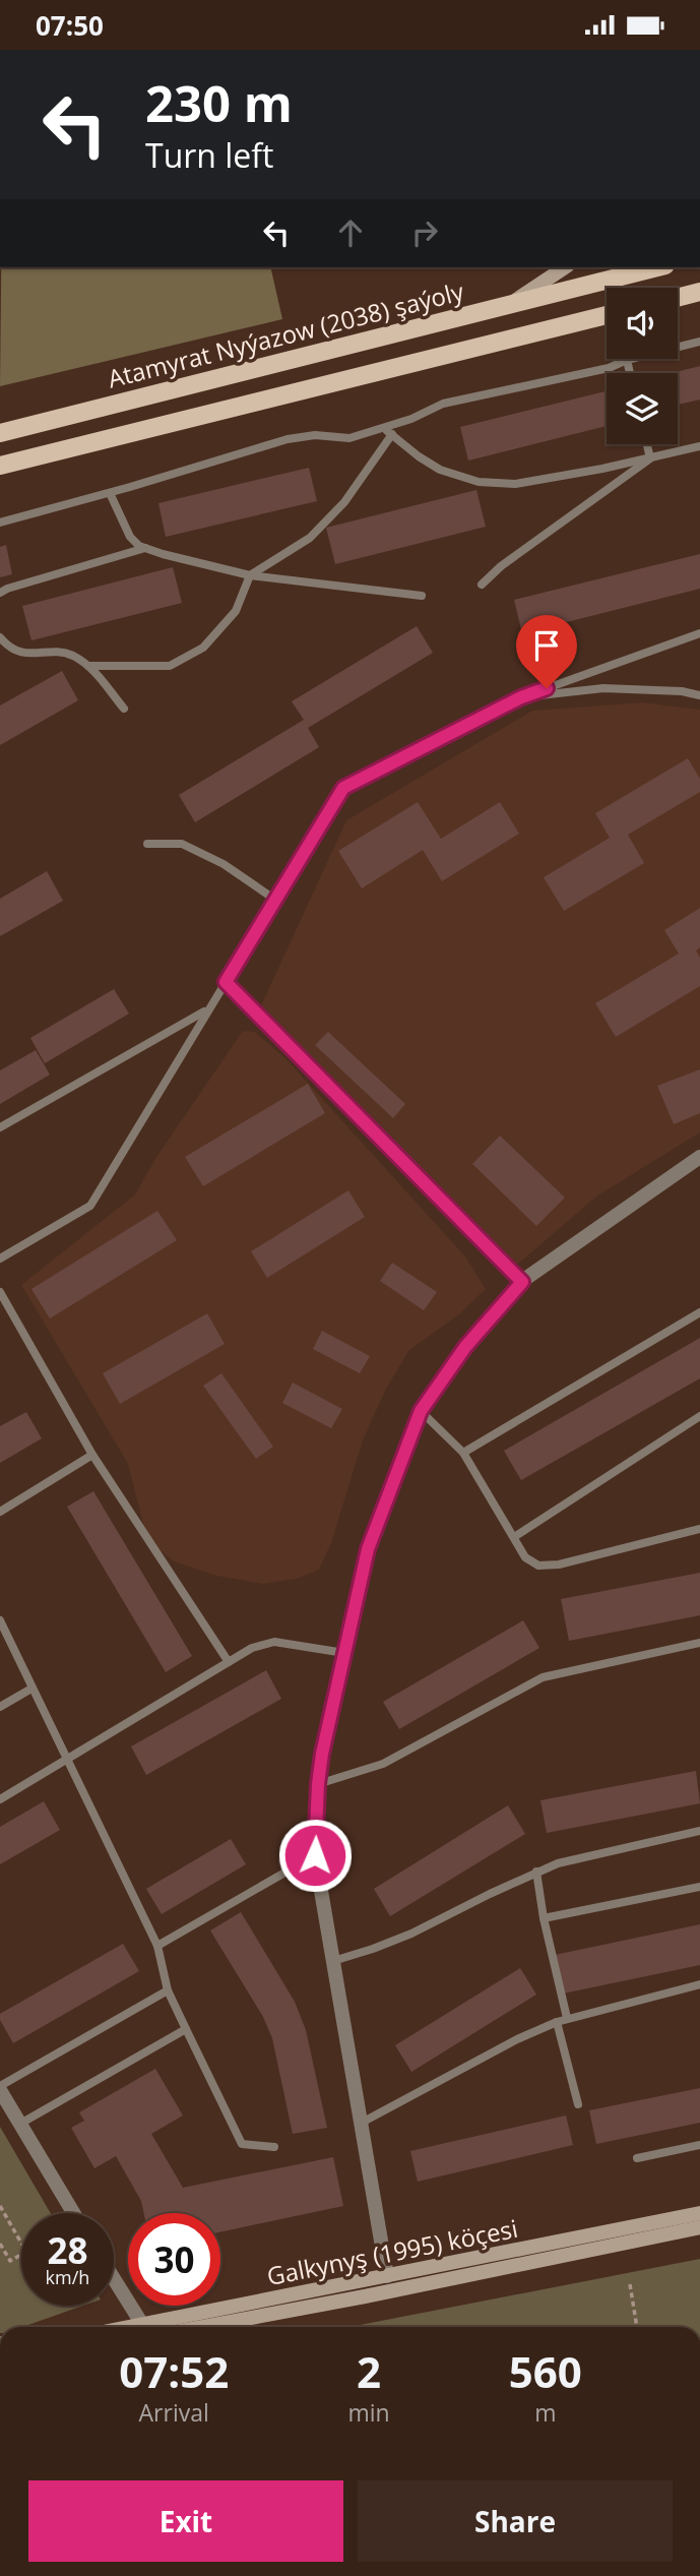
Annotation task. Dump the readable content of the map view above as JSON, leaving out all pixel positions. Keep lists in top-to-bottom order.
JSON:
{
  "streets": {
    "main road": ["Atamyrat Nyýazow (2038) şaýoly", "Galkynyş (1995) köçesi"]
  },
  "page": {
    "status": "07:50",
    "turn": ["230 m", "Turn left"],
    "speed": "28 km/h",
    "limit": "30",
    "eta": [
      "07:52",
      "Arrival",
      "2",
      "min",
      "560",
      "m"
    ],
    "buttons": ["Exit", "Share"]
  }
}
